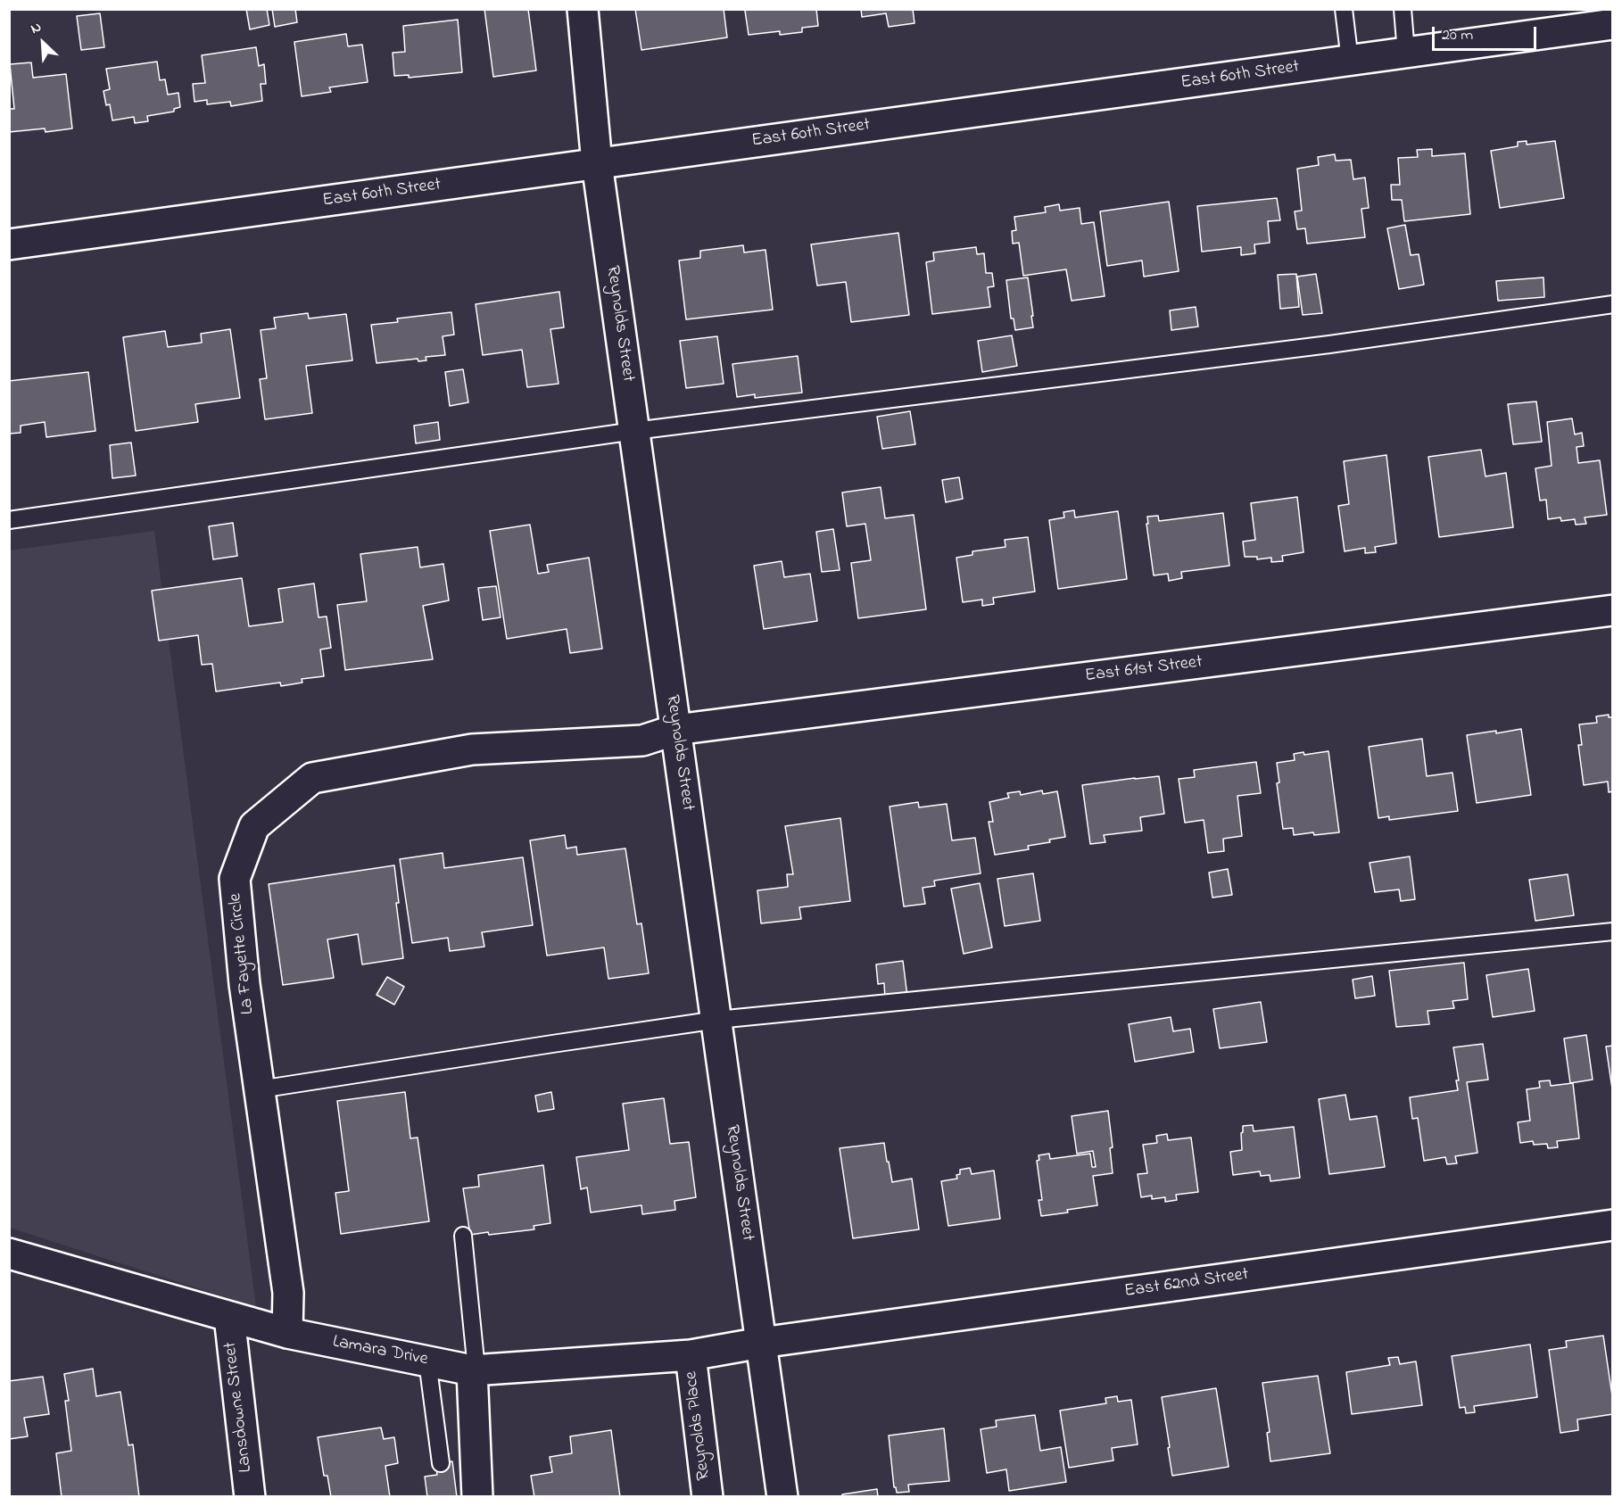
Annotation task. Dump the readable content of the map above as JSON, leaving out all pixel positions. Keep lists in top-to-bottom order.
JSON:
{
  "streets": {
    "street": [
      "East 60th Street",
      "Reynolds Street",
      "East 61st Street",
      "La Fayette Circle",
      "East 62nd Street",
      "Lamara Drive",
      "Lansdowne Street",
      "Reynolds Place"
    ]
  },
  "crossings": [
    ["East 60th Street", "Reynolds Street"],
    ["Reynolds Street", "East 61st Street"],
    ["Reynolds Street", "La Fayette Circle"],
    ["Reynolds Street", "East 62nd Street"],
    ["Reynolds Street", "Lamara Drive"],
    ["East 61st Street", "La Fayette Circle"],
    ["La Fayette Circle", "Lamara Drive"],
    ["East 62nd Street", "Lamara Drive"],
    ["Lamara Drive", "Lansdowne Street"],
    ["Lamara Drive", "Reynolds Place"]
  ],
  "scale_bar": "20 m",
  "north": "top left"
}
